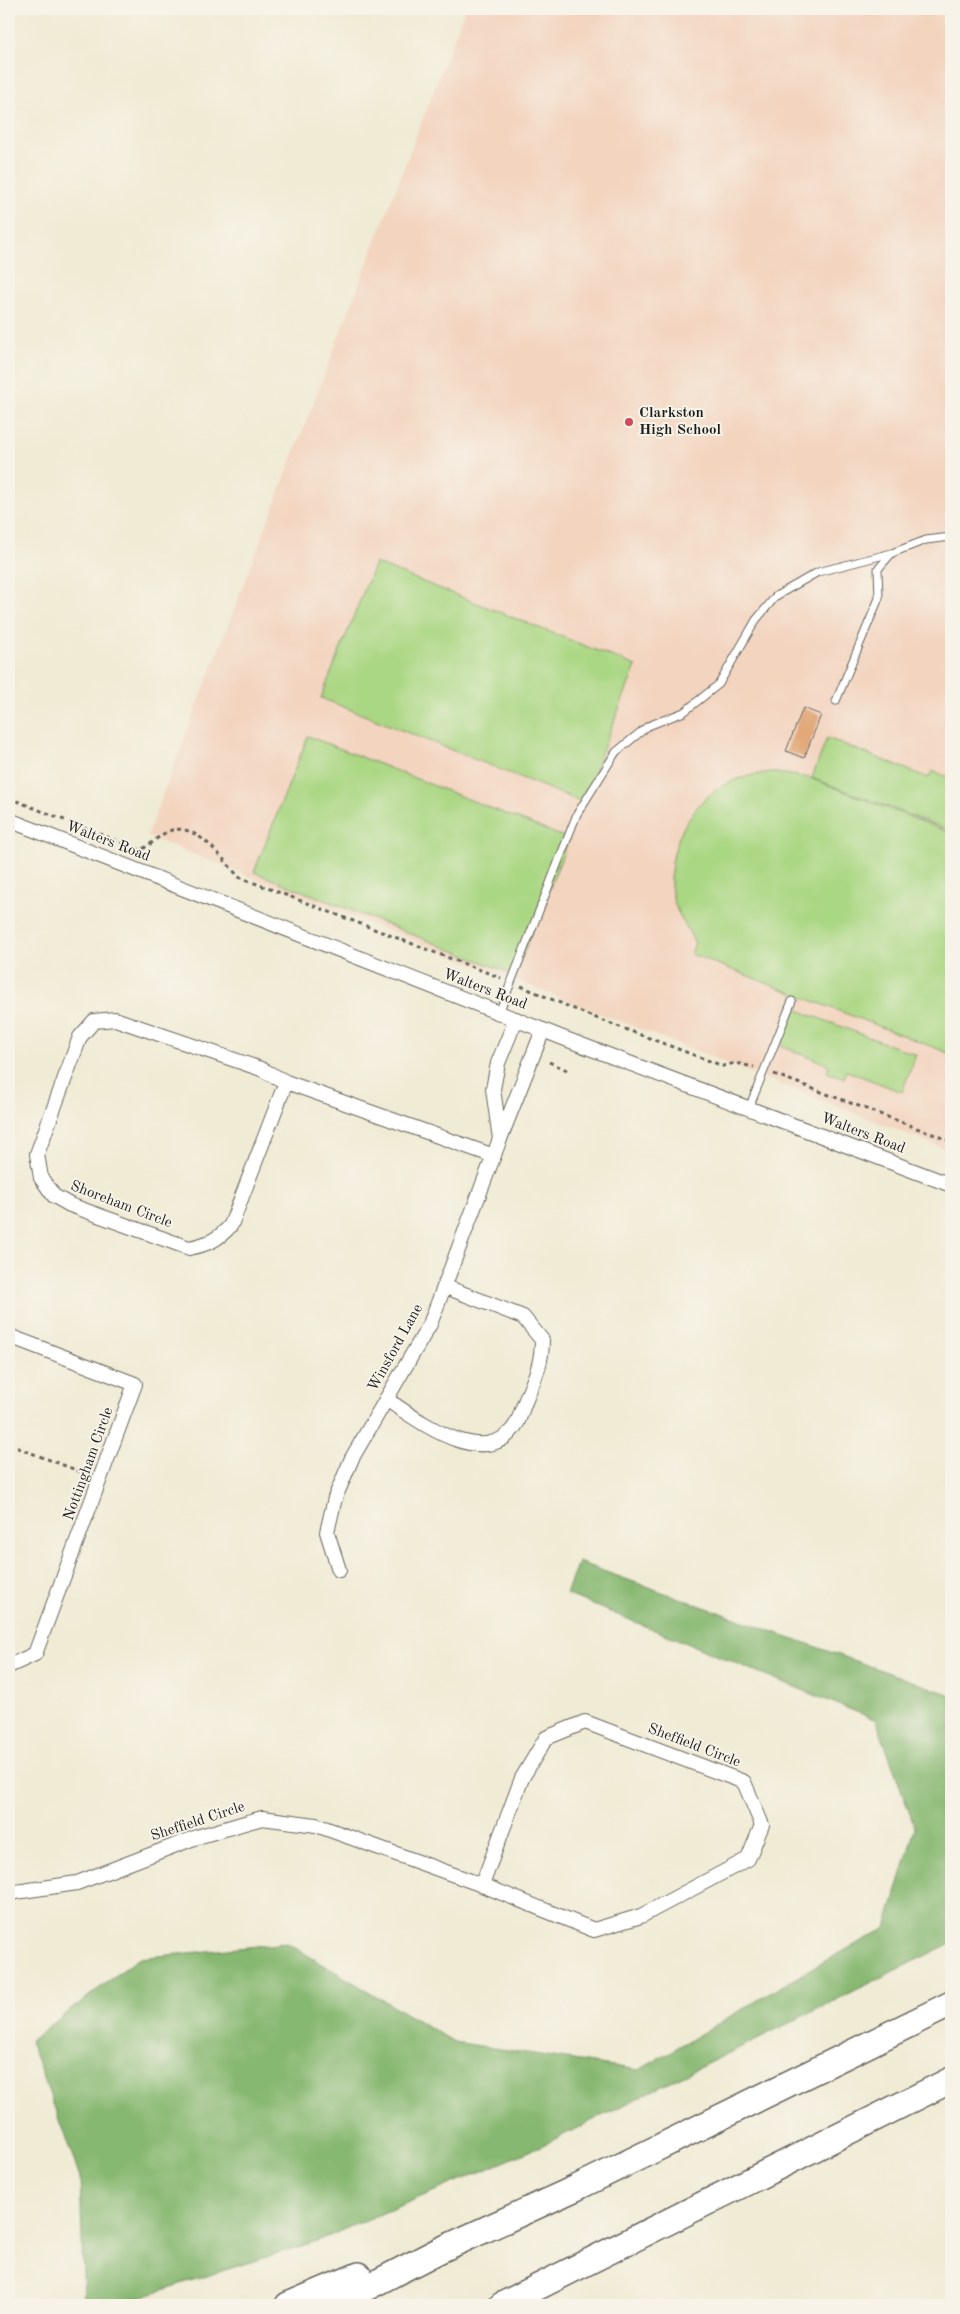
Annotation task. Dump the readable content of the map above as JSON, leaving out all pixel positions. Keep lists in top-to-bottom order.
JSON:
{
  "streets": {
    "street": [
      "Walters Road",
      "Shoreham Circle",
      "Winsford Lane",
      "Nottingham Circle",
      "Sheffield Circle"
    ]
  },
  "crossings": [
    ["Walters Road", "Winsford Lane"],
    ["Shoreham Circle", "Winsford Lane"]
  ],
  "places": ["Clarkston High School"]
}
